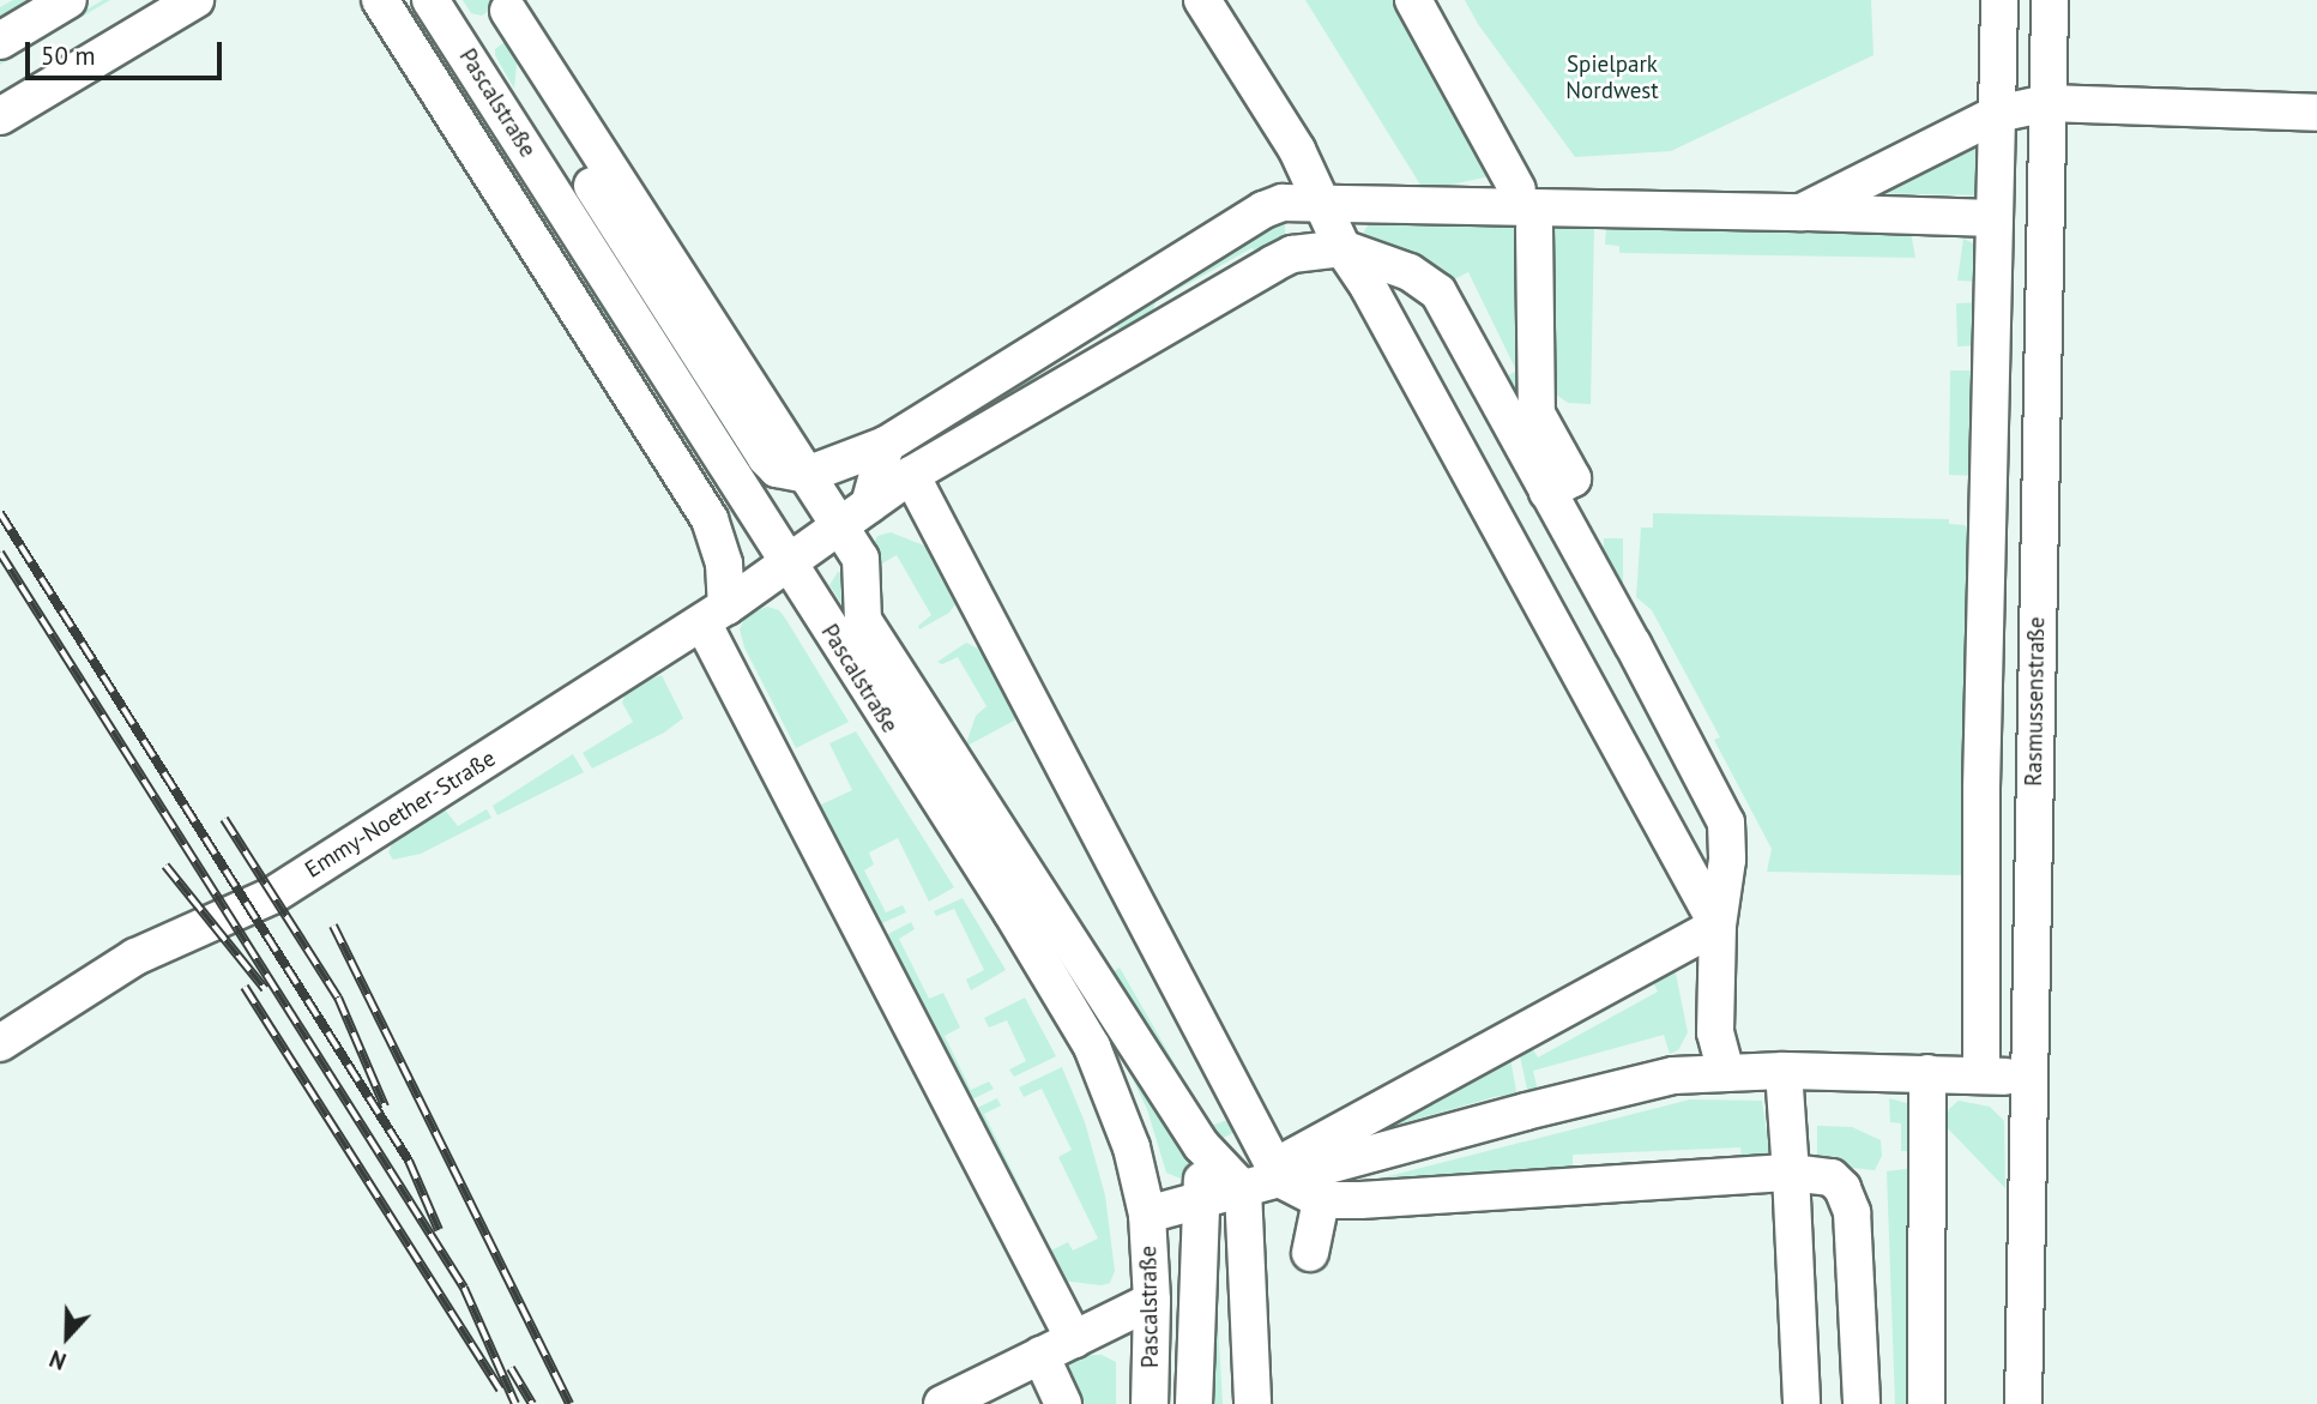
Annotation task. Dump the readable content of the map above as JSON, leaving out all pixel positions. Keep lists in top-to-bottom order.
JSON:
{
  "streets": {
    "street": ["Pascalstraße", "Rasmussenstraße", "Emmy-Noether-Straße"]
  },
  "crossings": [
    ["Pascalstraße", "Emmy-Noether-Straße"]
  ],
  "parks": ["Spielpark Nordwest"],
  "scale_bar": "50 m",
  "north": "bottom"
}
